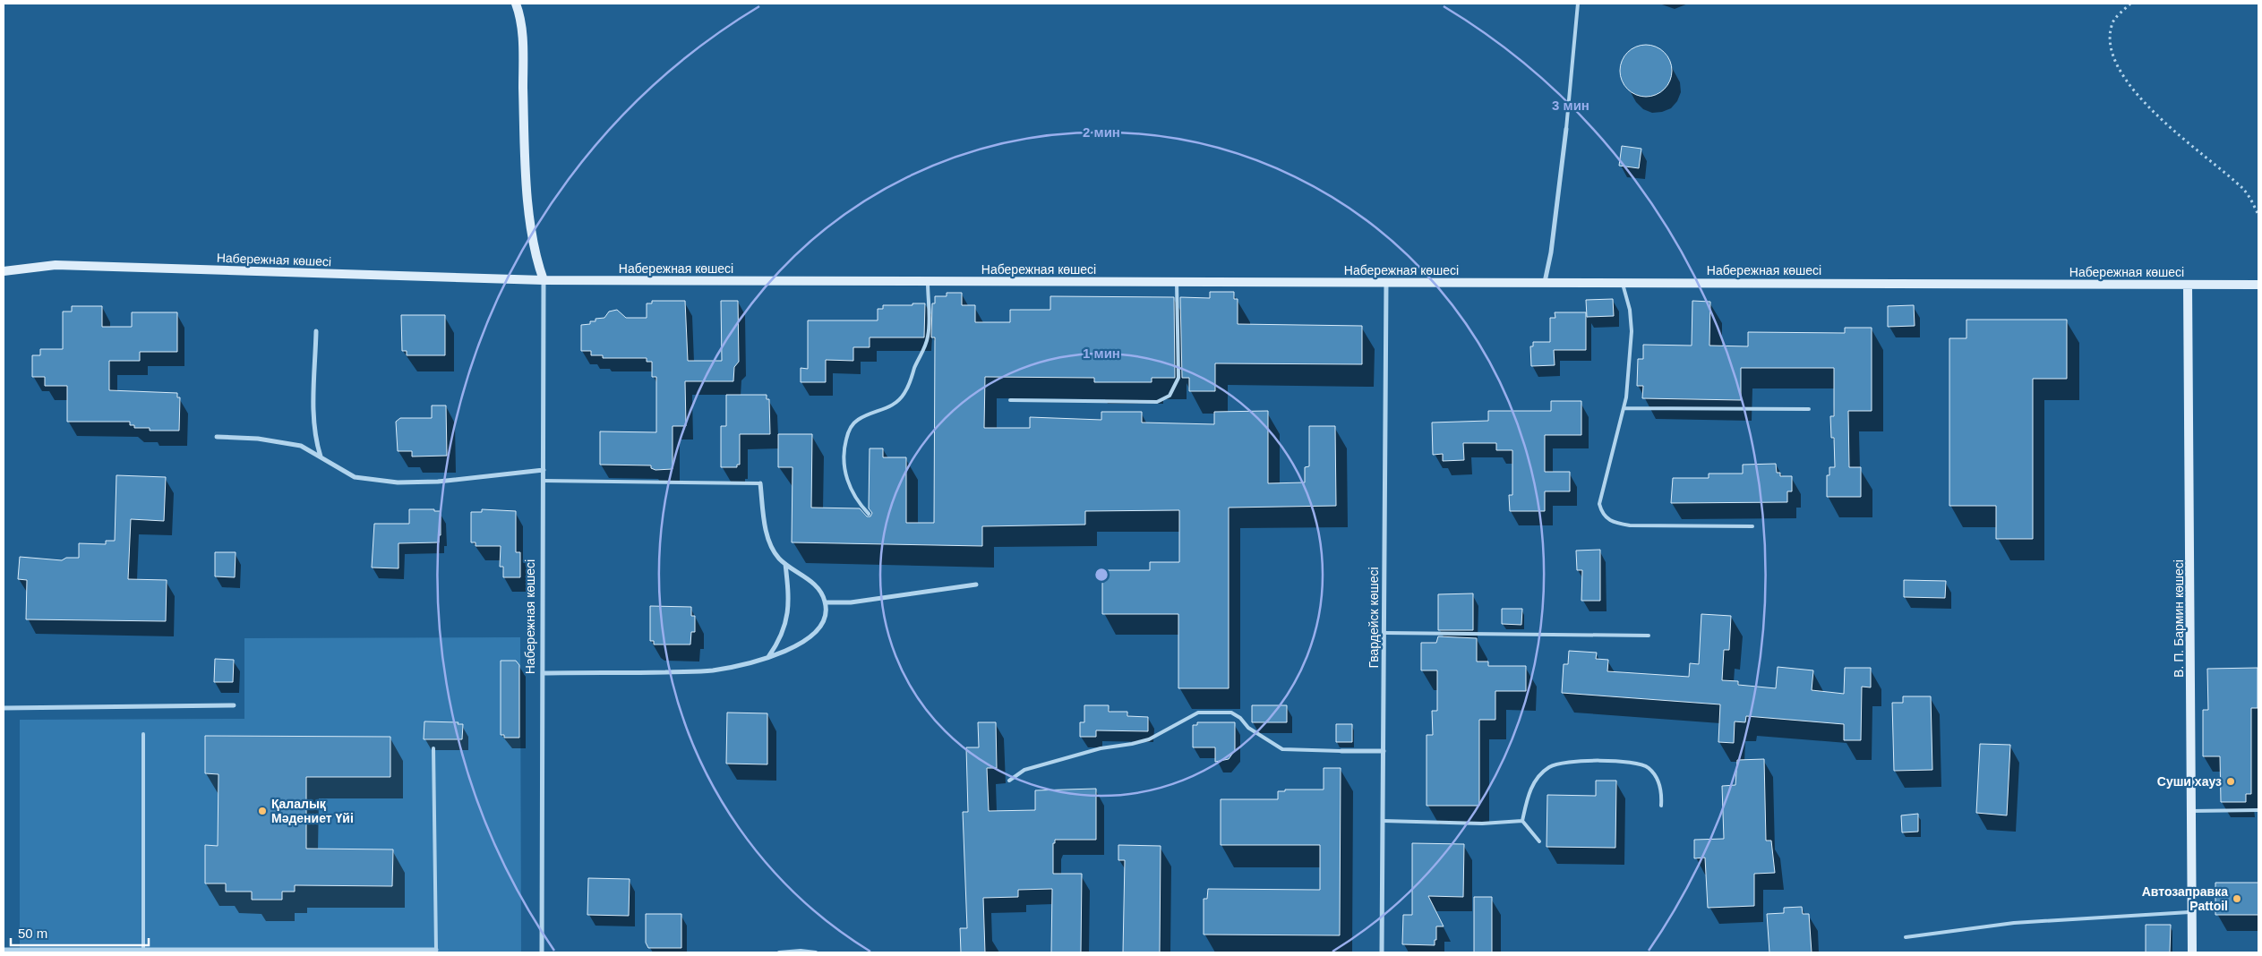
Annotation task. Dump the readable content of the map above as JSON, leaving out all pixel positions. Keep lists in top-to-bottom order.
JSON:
{
  "streets": {
    "street": ["Набережная көшесі", "Гвардейск көшесі", "В. П. Бармин көшесі"]
  },
  "crossings": [
    ["Набережная көшесі", "Гвардейск көшесі"],
    ["Набережная көшесі", "В. П. Бармин көшесі"]
  ],
  "places": ["Суши хауз", "Қалалық Мәдениет Үйі", "Автозаправка Pattoil"],
  "scale_bar": "50 m",
  "rings": ["3 мин", "2 мин", "1 мин"]
}
